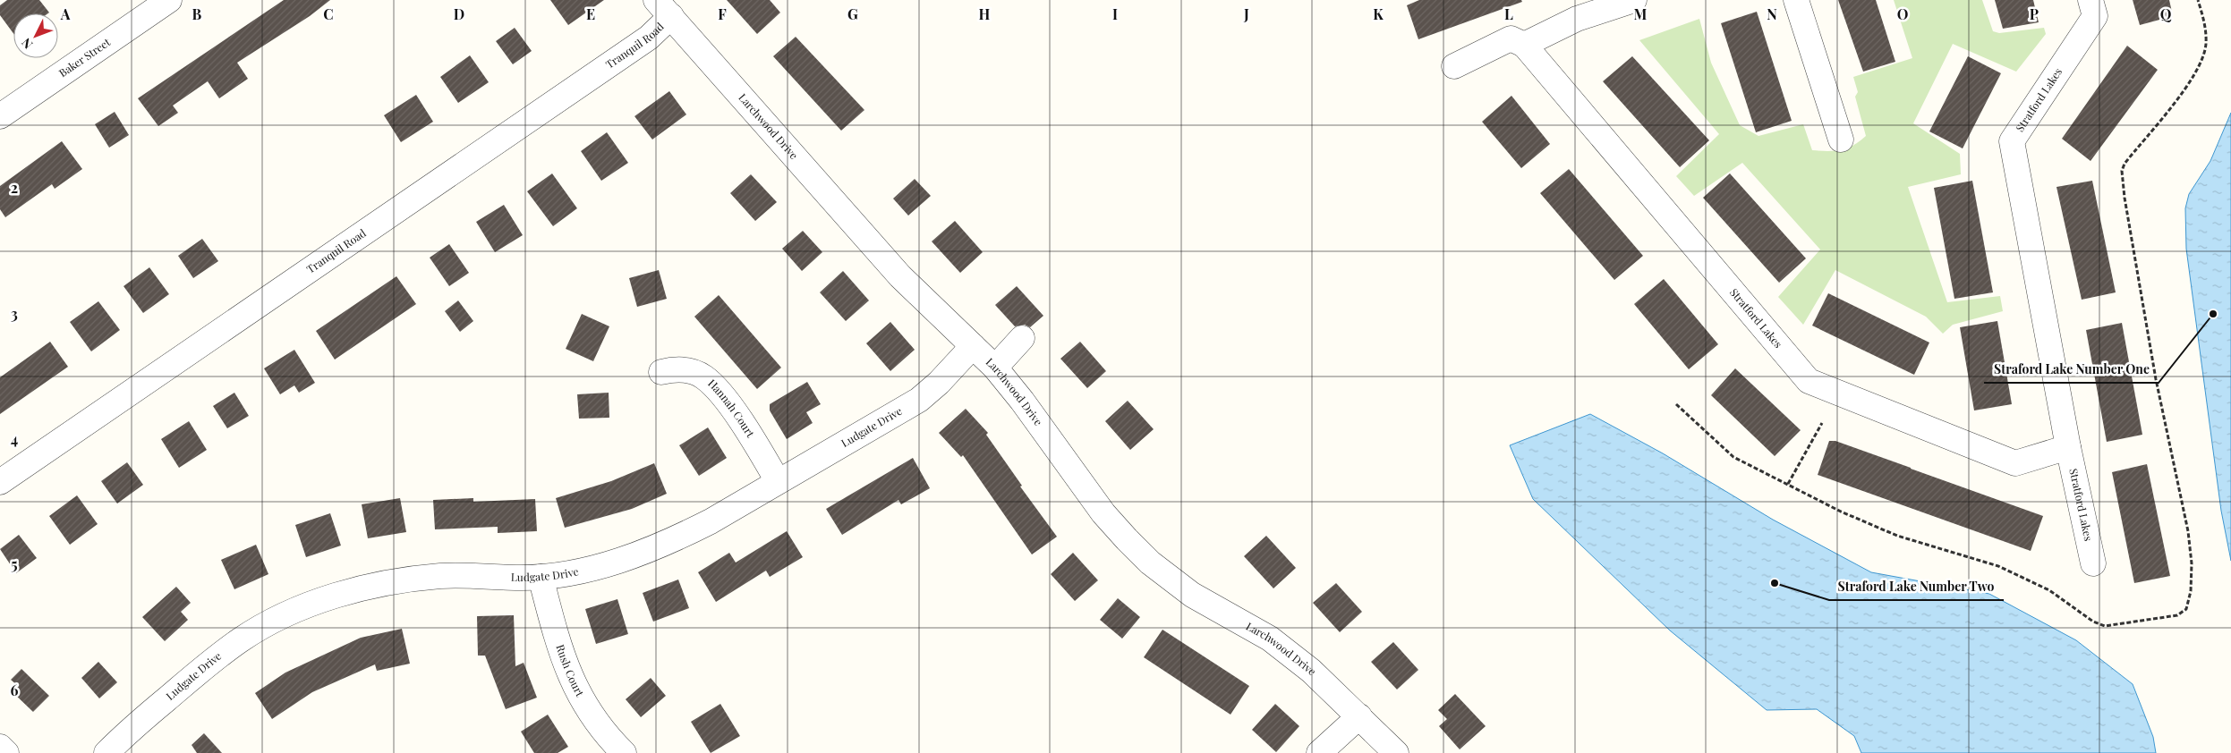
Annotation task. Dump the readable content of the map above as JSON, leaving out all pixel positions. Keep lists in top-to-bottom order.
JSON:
{
  "streets": {
    "street": [
      "Tranquil Road",
      "Baker Street",
      "Stratford Lakes",
      "Larchwood Drive",
      "Hannah Court",
      "Ludgate Drive",
      "Rush Court"
    ]
  },
  "crossings": [
    ["Tranquil Road", "Larchwood Drive"],
    ["Larchwood Drive", "Ludgate Drive"],
    ["Hannah Court", "Ludgate Drive"],
    ["Ludgate Drive", "Rush Court"]
  ],
  "places": ["Straford Lake Number One", "Straford Lake Number Two"],
  "north": "bottom left",
  "grid": {
    "columns": [
      "A",
      "B",
      "C",
      "D",
      "E",
      "F",
      "G",
      "H",
      "I",
      "J",
      "K",
      "L",
      "M",
      "N",
      "O",
      "P",
      "Q"
    ],
    "rows": [
      "2",
      "3",
      "4",
      "5",
      "6"
    ]
  }
}
